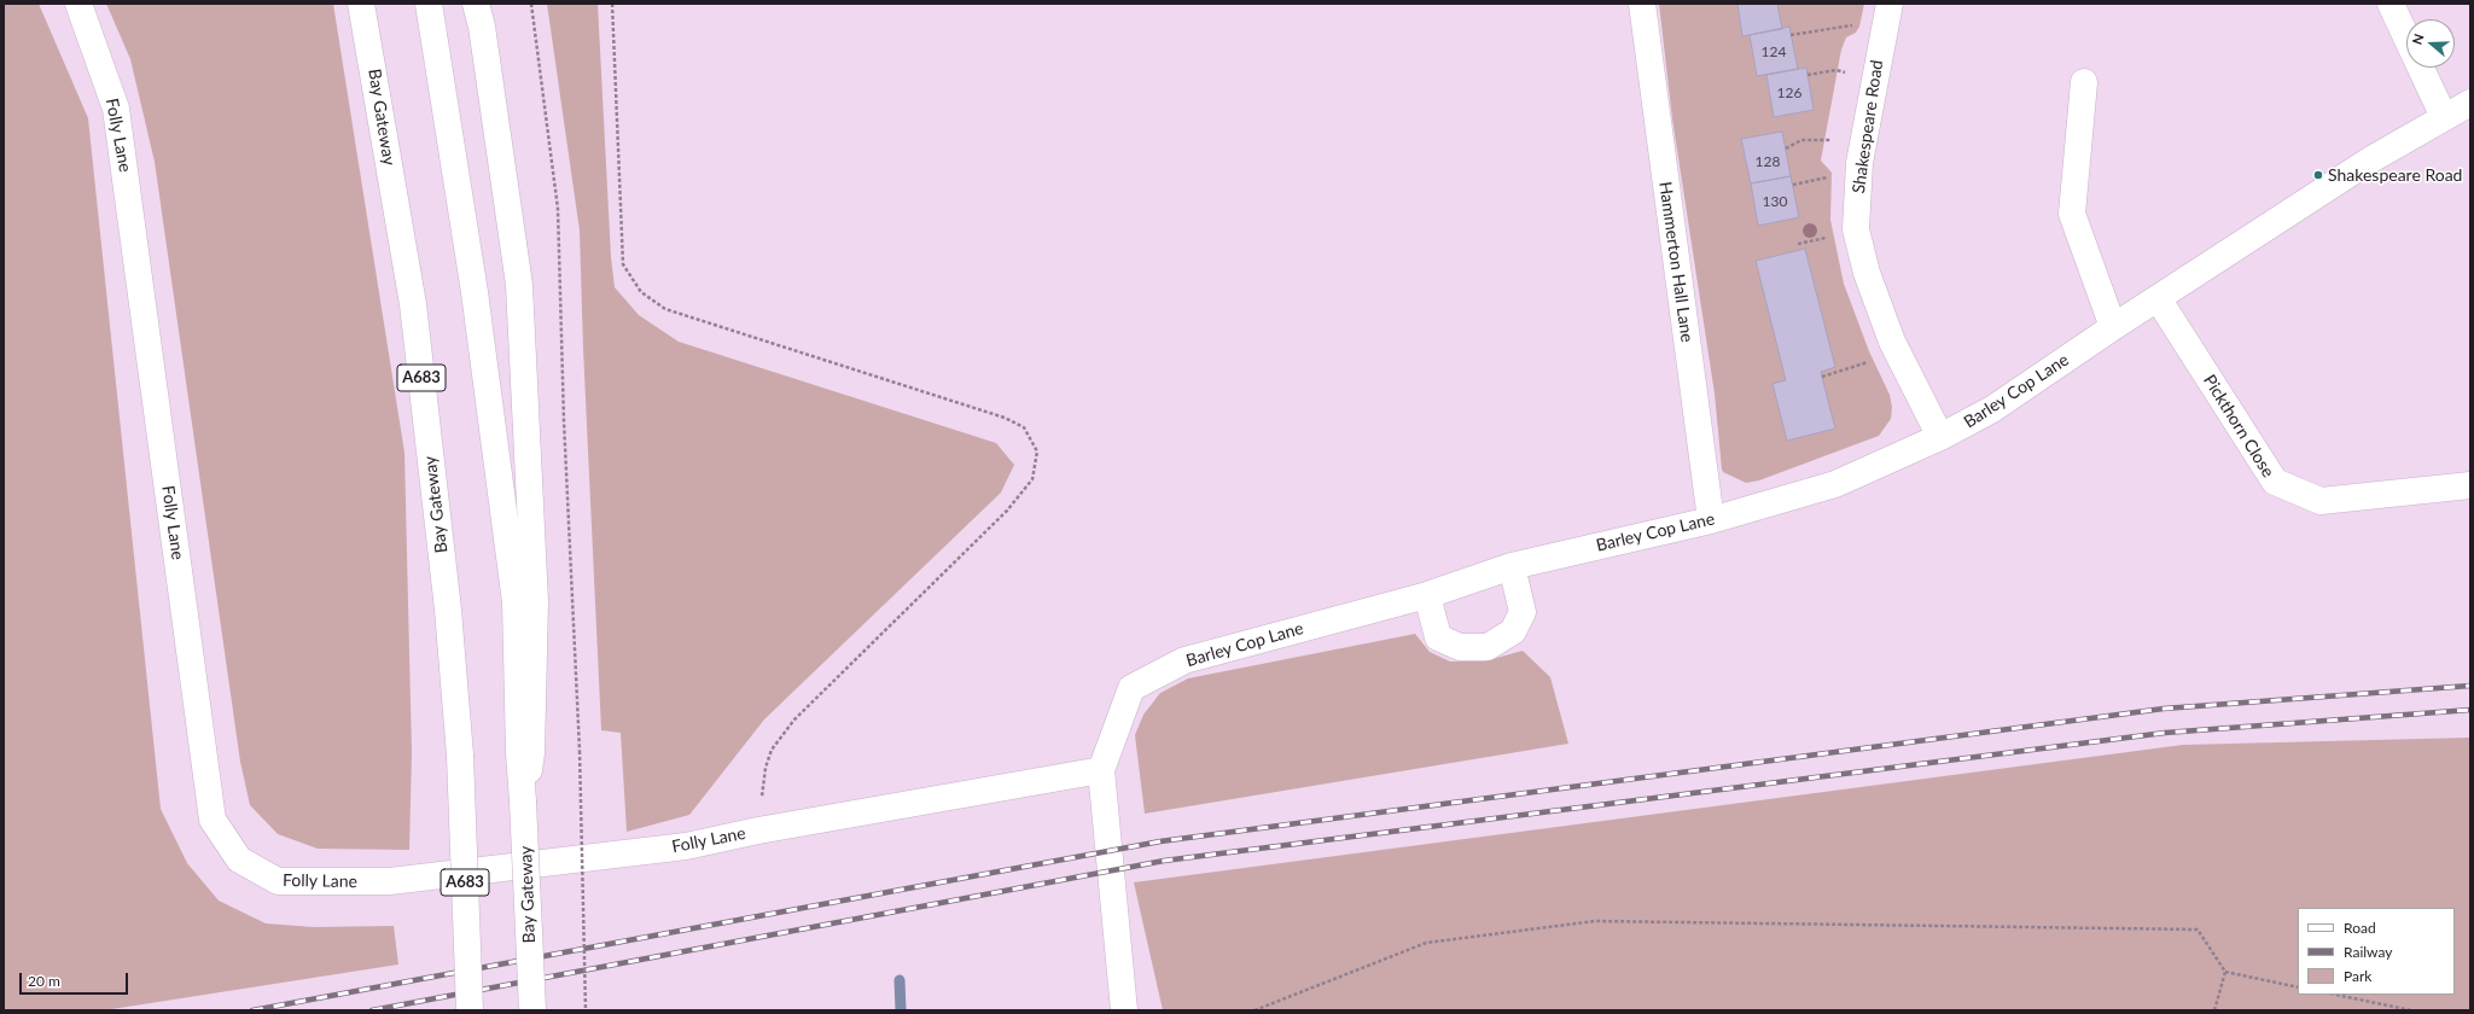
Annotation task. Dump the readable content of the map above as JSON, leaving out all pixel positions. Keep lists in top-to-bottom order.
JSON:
{
  "streets": {
    "main road": [
      "Bay Gateway",
      "Shakespeare Road",
      "Folly Lane",
      "Hammerton Hall Lane",
      "A683",
      "Barley Cop Lane",
      "Pickthorn Close"
    ]
  },
  "crossings": [
    ["Shakespeare Road", "Barley Cop Lane"],
    ["Folly Lane", "Barley Cop Lane"],
    ["Hammerton Hall Lane", "Barley Cop Lane"],
    ["Barley Cop Lane", "Pickthorn Close"]
  ],
  "places": ["Shakespeare Road"],
  "house_numbers": [
    "124",
    "126",
    "128",
    "130"
  ],
  "legend": ["Road", "Railway", "Park"],
  "scale_bar": "20 m",
  "north": "left"
}
